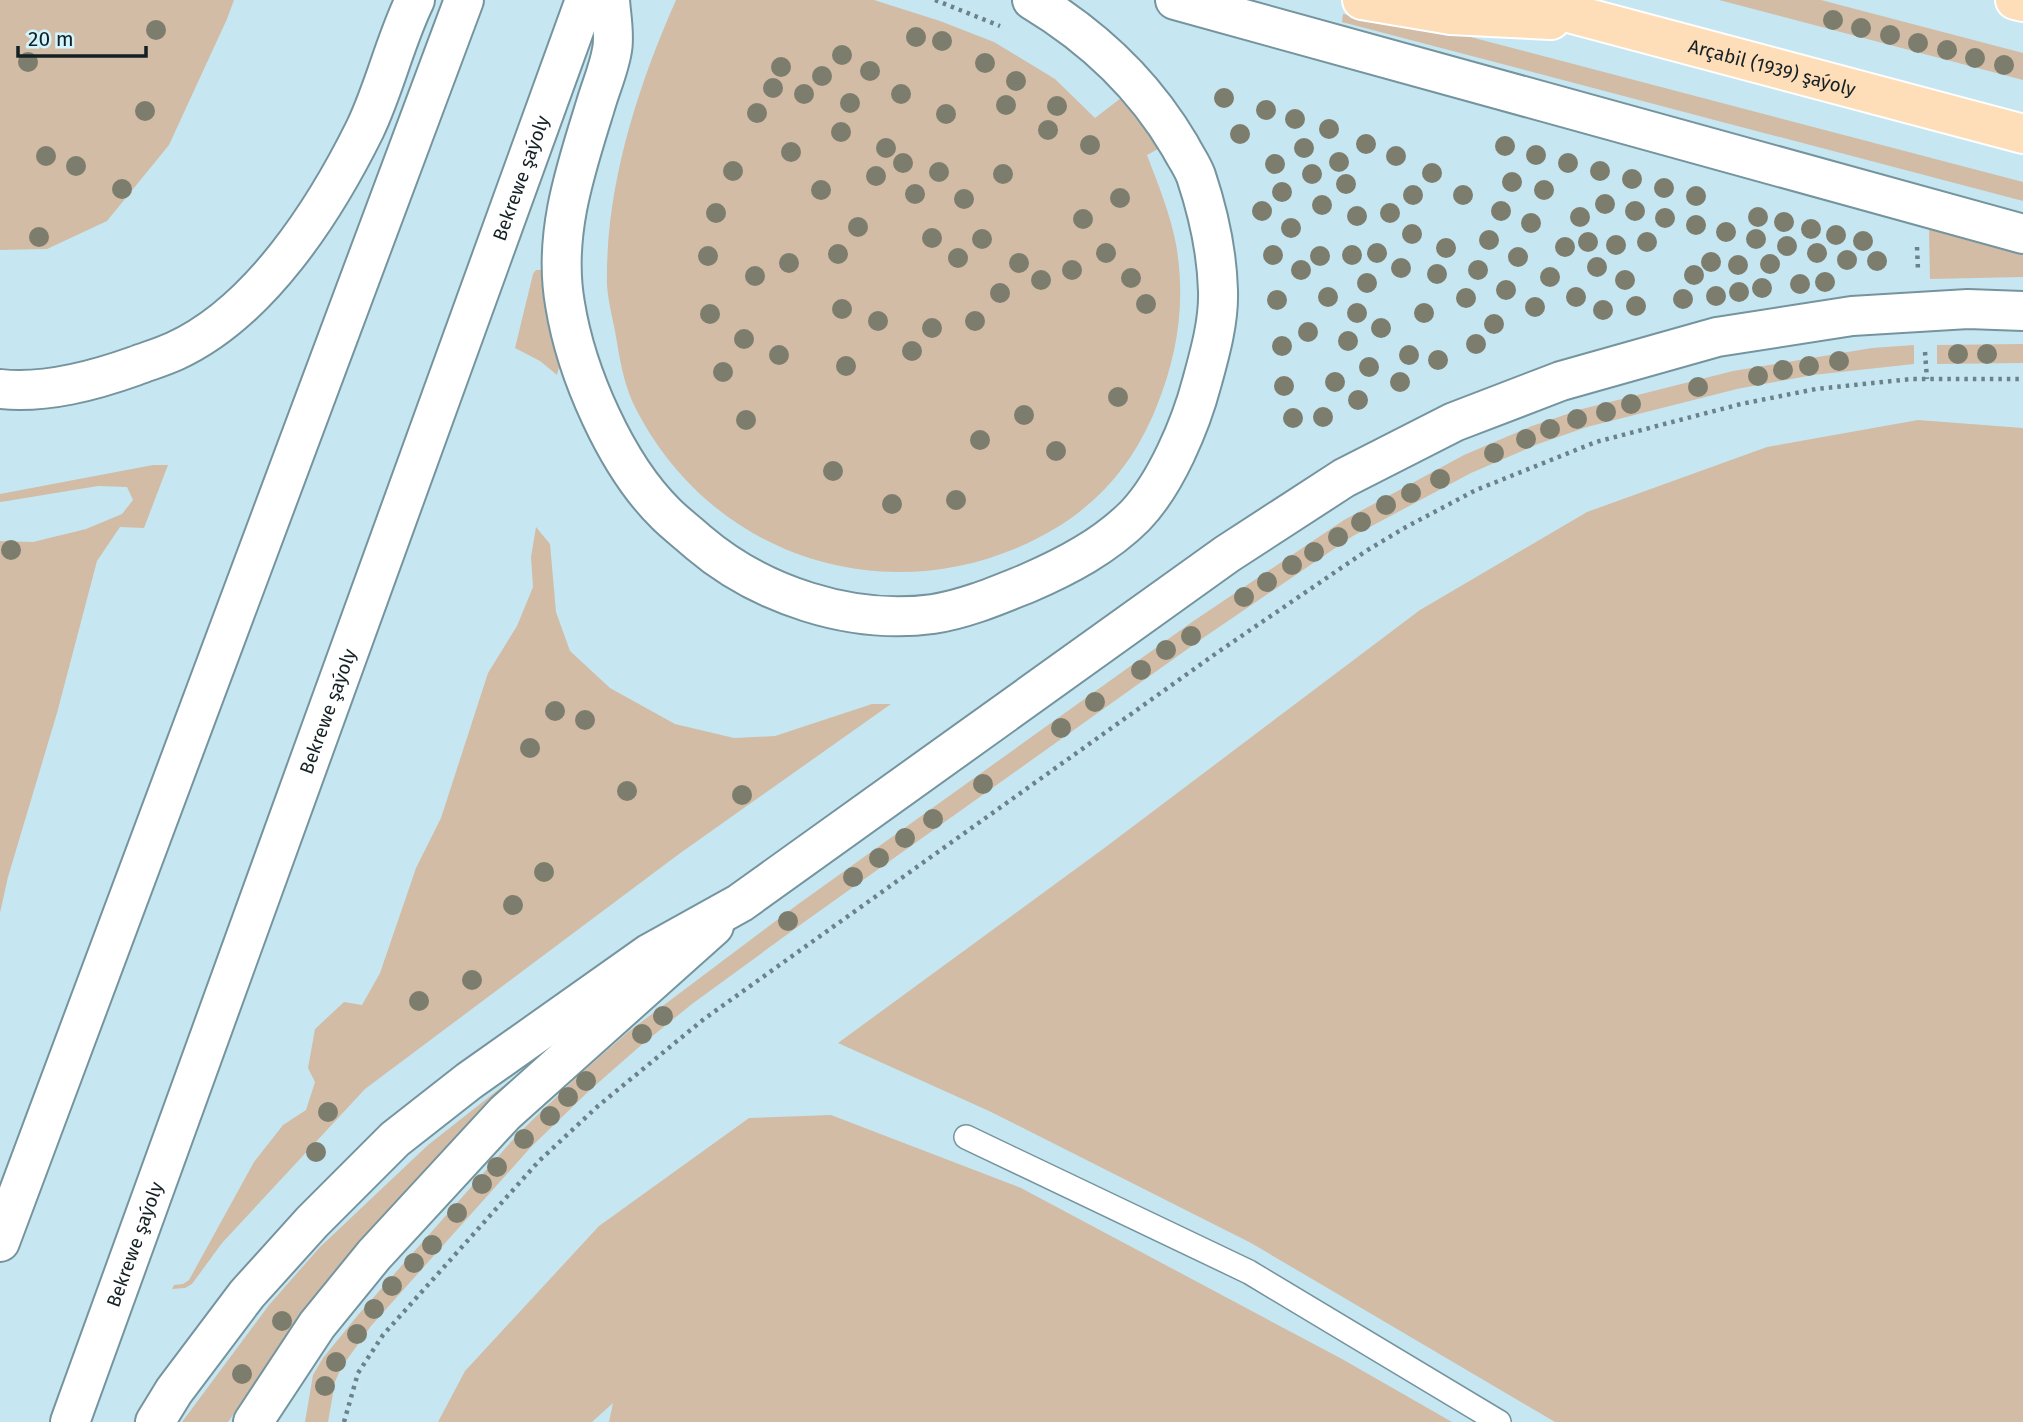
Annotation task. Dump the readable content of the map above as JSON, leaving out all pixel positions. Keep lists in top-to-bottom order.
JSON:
{
  "streets": {
    "main road": ["Arçabil (1939) şaýoly", "Bekrewe şaýoly"]
  },
  "scale_bar": "20 m"
}
